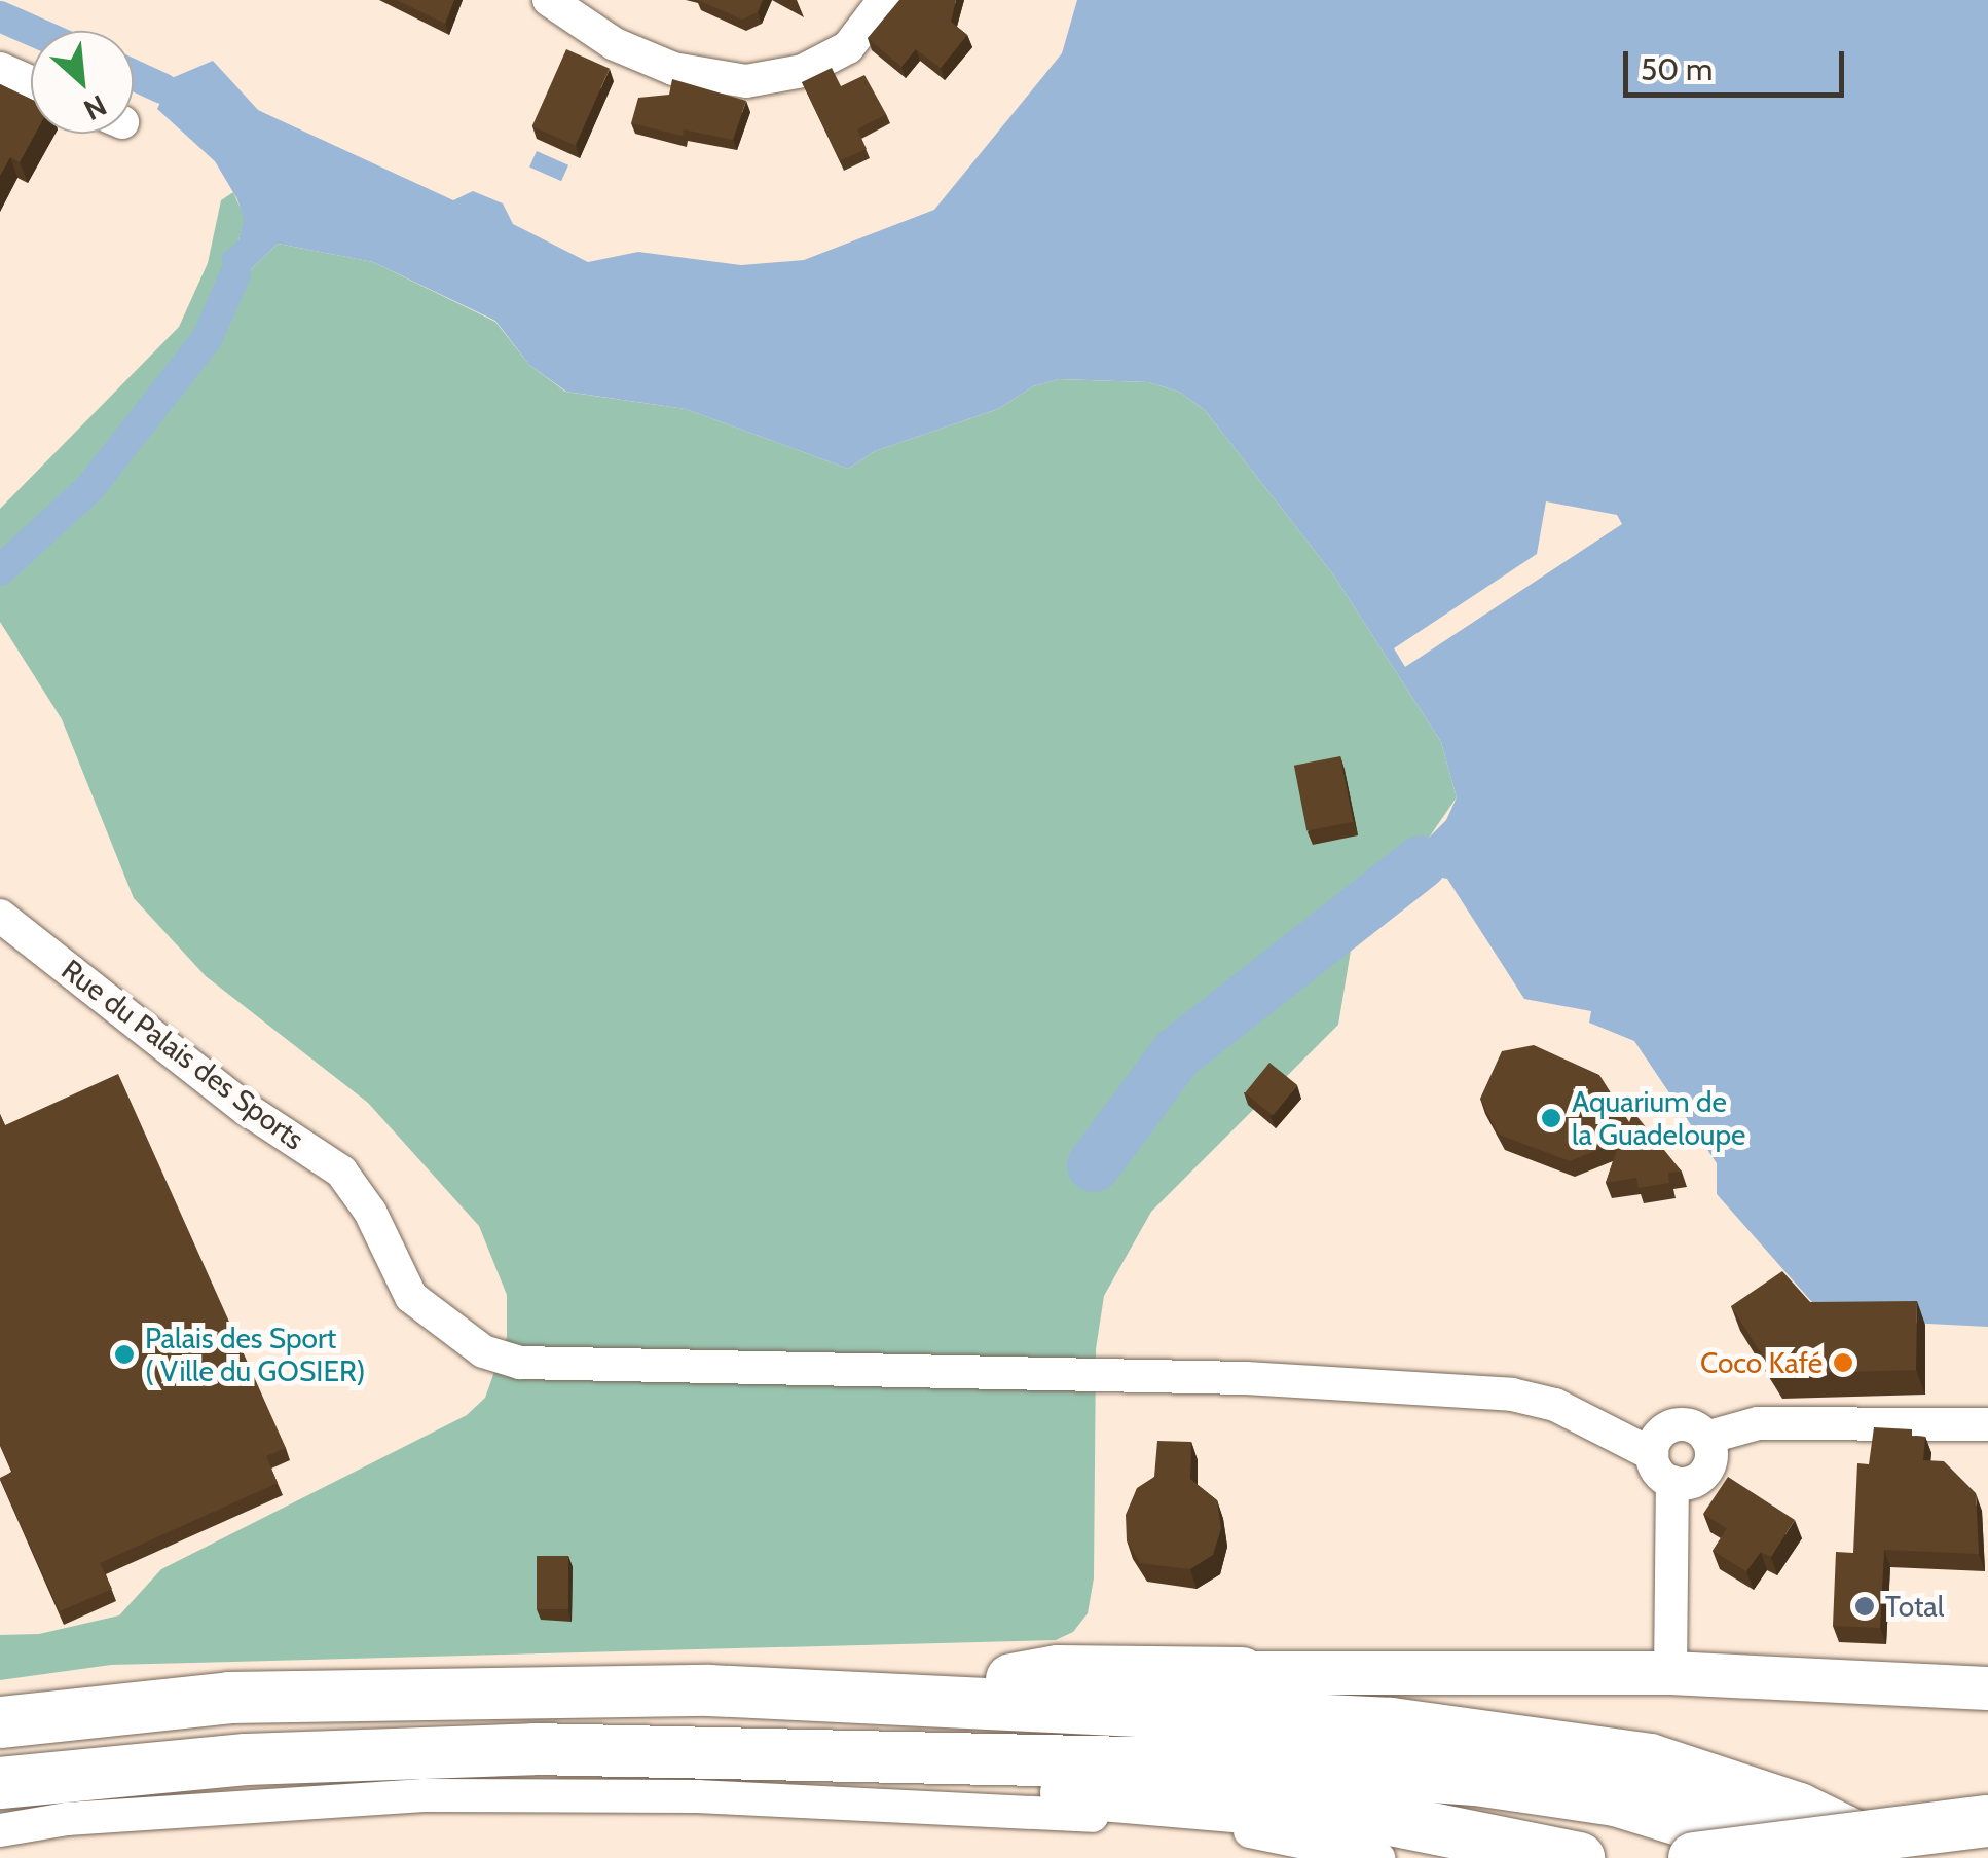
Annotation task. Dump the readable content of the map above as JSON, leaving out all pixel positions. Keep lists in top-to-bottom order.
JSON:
{
  "streets": {
    "street": ["Rue du Palais des Sports"]
  },
  "places": [
    "Aquarium de la Guadeloupe",
    "Palais des Sport ( Ville du GOSIER)",
    "Coco Kafé",
    "Total"
  ],
  "scale_bar": "50 m",
  "north": "bottom right"
}
